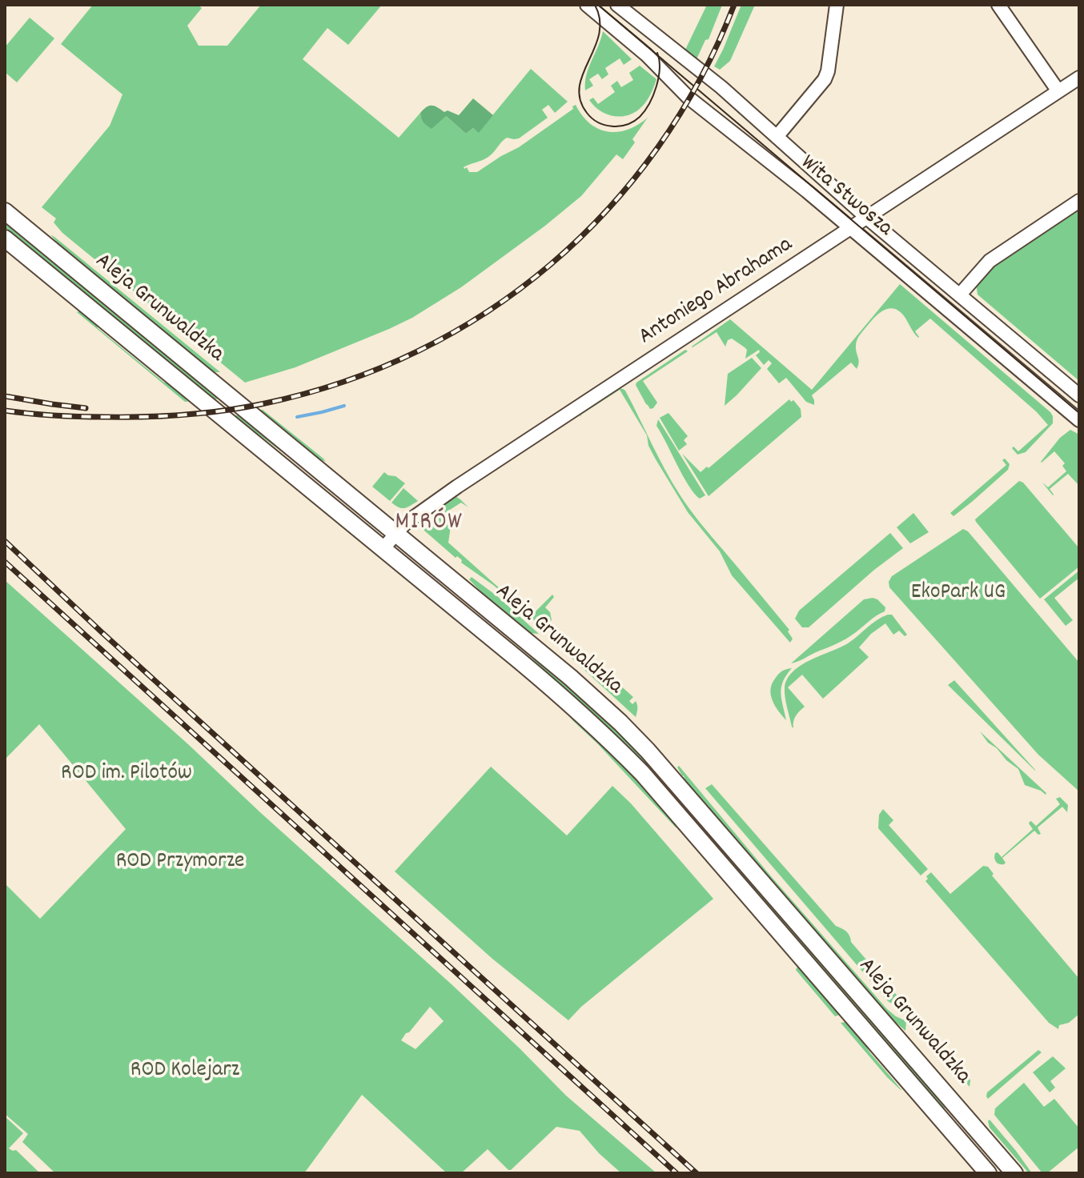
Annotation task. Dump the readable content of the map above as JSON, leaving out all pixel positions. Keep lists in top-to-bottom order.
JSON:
{
  "streets": {
    "main road": ["Aleja Grunwaldzka"],
    "street": ["Wita Stwosza", "Antoniego Abrahama"]
  },
  "crossings": [
    ["Wita Stwosza", "Antoniego Abrahama"],
    ["Antoniego Abrahama", "Aleja Grunwaldzka"]
  ],
  "districts": ["MIRÓW"],
  "parks": [
    "EkoPark UG",
    "ROD im. Pilotów",
    "ROD Przymorze",
    "ROD Kolejarz"
  ]
}
